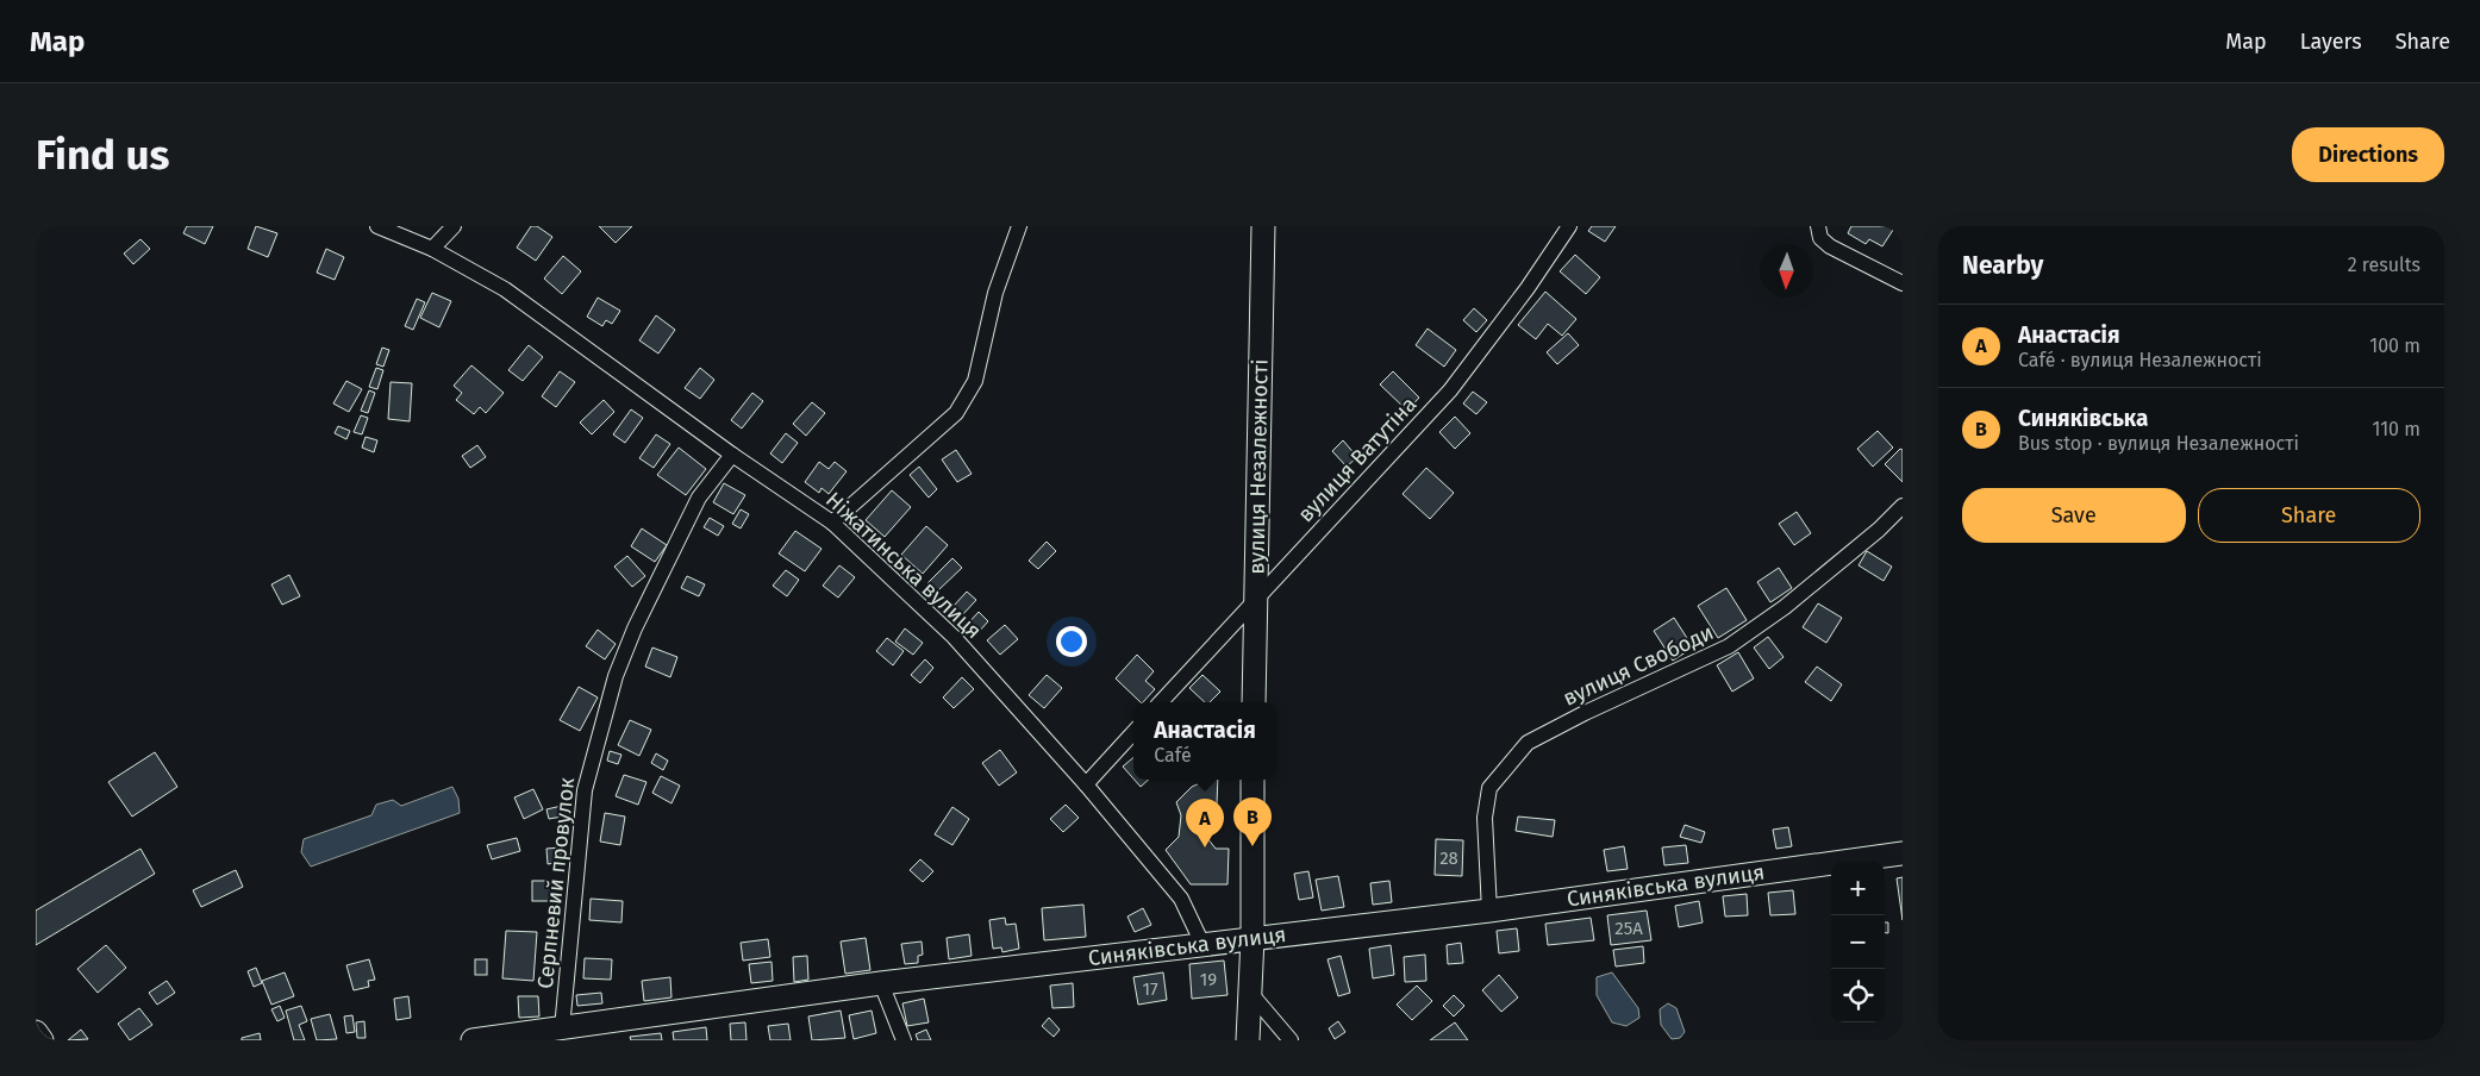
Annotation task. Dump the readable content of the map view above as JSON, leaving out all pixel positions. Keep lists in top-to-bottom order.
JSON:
{
  "streets": {
    "street": [
      "вулиця Ватутіна",
      "вулиця Незалежності",
      "Ніжатинська вулиця",
      "вулиця Свободи",
      "Серпневий провулок",
      "Синяківська вулиця"
    ]
  },
  "crossings": [
    ["вулиця Ватутіна", "вулиця Незалежності"],
    ["Ніжатинська вулиця", "Серпневий провулок"],
    ["Ніжатинська вулиця", "Синяківська вулиця"],
    ["вулиця Свободи", "Синяківська вулиця"],
    ["Серпневий провулок", "Синяківська вулиця"]
  ],
  "house_numbers": [
    "28",
    "25А",
    "19",
    "17"
  ],
  "north": "bottom",
  "page": {
    "header": "Map",
    "nav": ["Map", "Layers", "Share"],
    "buttons": [
      "Directions",
      ["Save", "Share"]
    ],
    "title": "Find us",
    "heading": ["Nearby", "2 results"],
    "list": [
      {
        "mark": "A",
        "name": "Анастасія",
        "note": "Café · вулиця Незалежності",
        "value": "100 m"
      },
      {
        "mark": "B",
        "name": "Синяківська",
        "note": "Bus stop · вулиця Незалежності",
        "value": "110 m"
      }
    ],
    "popup": ["Анастасія", "Café"],
    "pins": ["B", "A"],
    "map_buttons": ["+", "−"]
  }
}
